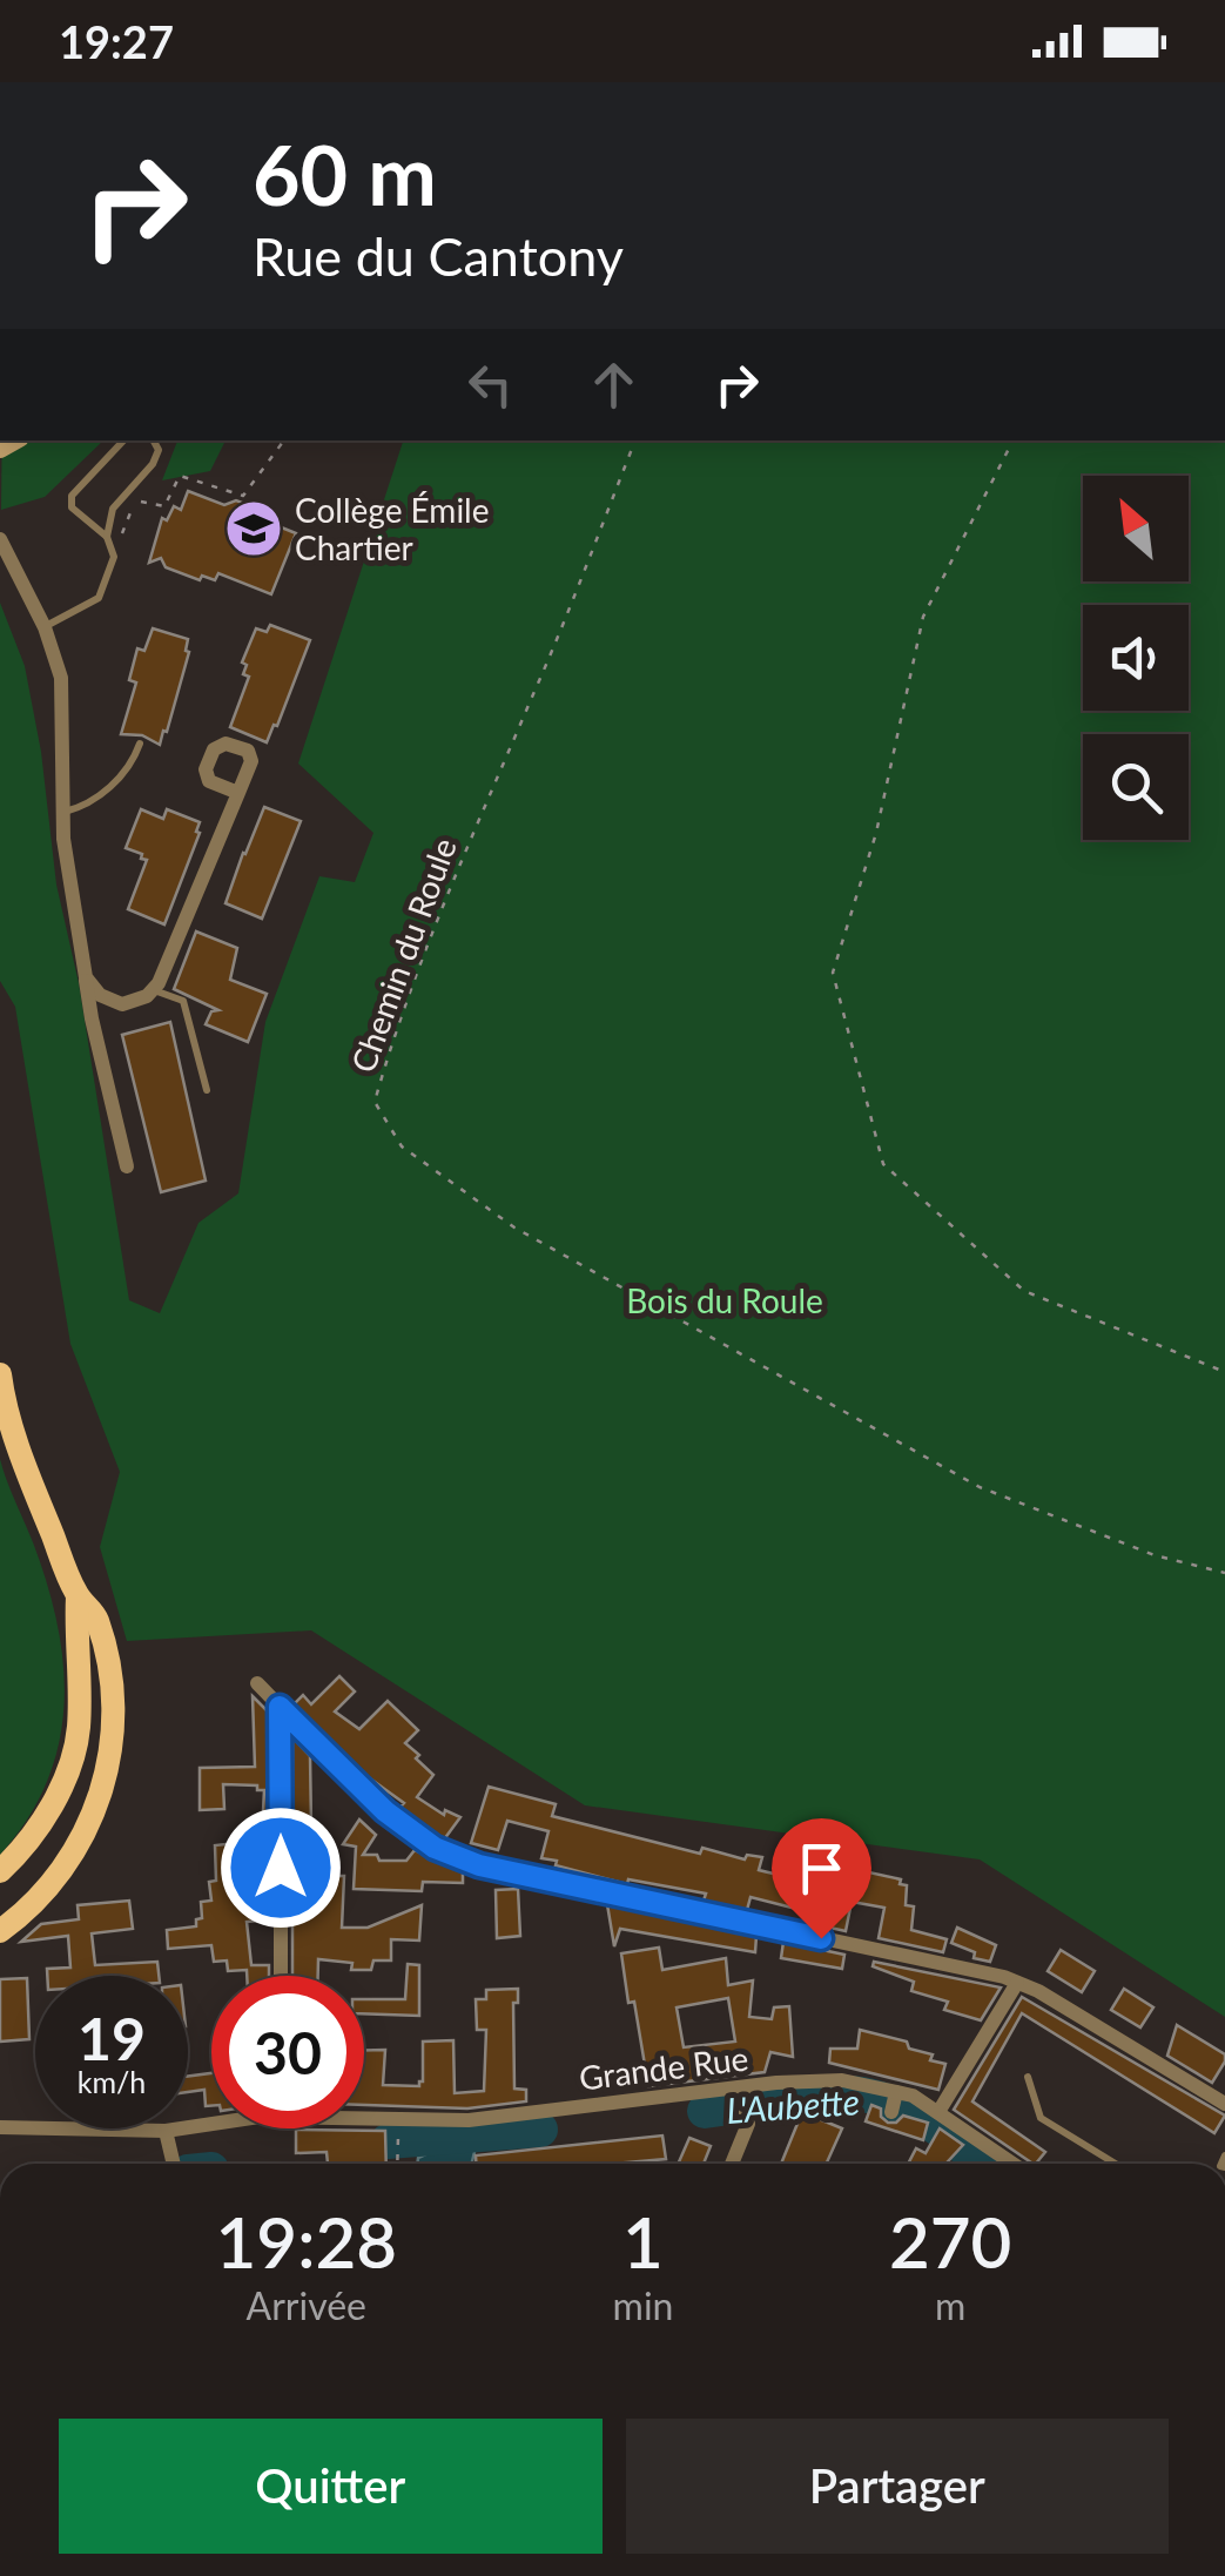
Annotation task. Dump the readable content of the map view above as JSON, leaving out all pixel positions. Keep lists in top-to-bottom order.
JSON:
{
  "streets": {
    "street": ["Grande Rue"],
    "path": ["Chemin du Roule"]
  },
  "water": ["L'Aubette"],
  "parks": ["Bois du Roule"],
  "places": {
    "school or university": ["Collège Émile Chartier"]
  },
  "north": "top left",
  "page": {
    "status": "19:27",
    "turn": ["60 m", "Rue du Cantony"],
    "speed": "19 km/h",
    "limit": "30",
    "eta": [
      "19:28",
      "Arrivée",
      "1",
      "min",
      "270",
      "m"
    ],
    "buttons": ["Quitter", "Partager"]
  }
}
